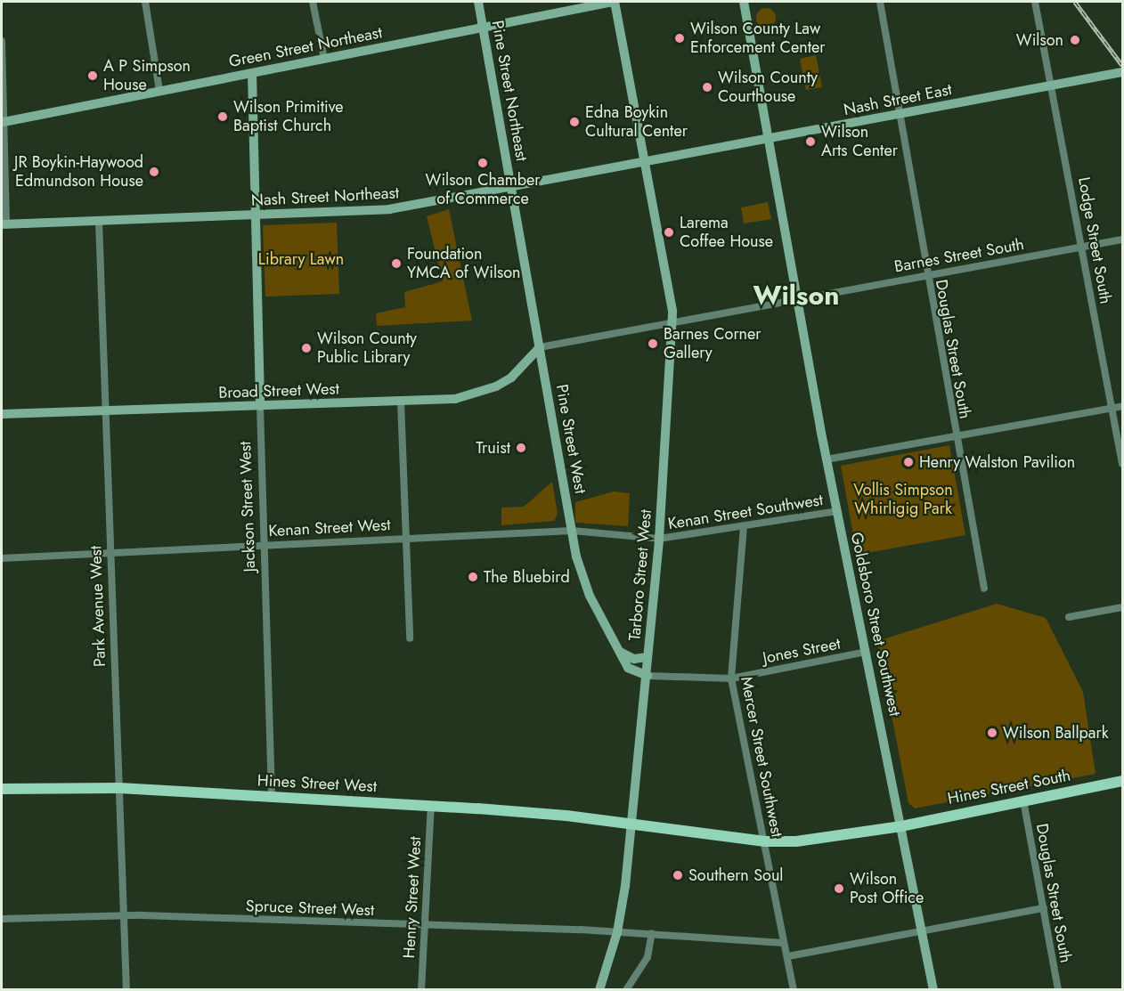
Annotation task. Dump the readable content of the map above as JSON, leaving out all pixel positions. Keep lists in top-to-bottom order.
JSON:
{
  "streets": {
    "main road": ["Hines Street West", "Hines Street South"],
    "street": [
      "Green Street Northeast",
      "Pine Street Northeast",
      "Nash Street East",
      "Nash Street Northeast",
      "Lodge Street South",
      "Barnes Street South",
      "Douglas Street South",
      "Broad Street West",
      "Pine Street West",
      "Jackson Street West",
      "Kenan Street Southwest",
      "Kenan Street West",
      "Tarboro Street West",
      "Park Avenue West",
      "Goldsboro Street Southwest",
      "Jones Street",
      "Mercer Street Southwest",
      "Henry Street West",
      "Spruce Street West"
    ]
  },
  "crossings": [
    ["Green Street Northeast", "Pine Street Northeast"],
    ["Green Street Northeast", "Jackson Street West"],
    ["Green Street Northeast", "Tarboro Street West"],
    ["Pine Street Northeast", "Nash Street Northeast"],
    ["Pine Street Northeast", "Pine Street West"],
    ["Nash Street East", "Nash Street Northeast"],
    ["Nash Street East", "Lodge Street South"],
    ["Nash Street East", "Douglas Street South"],
    ["Nash Street East", "Tarboro Street West"],
    ["Nash Street East", "Goldsboro Street Southwest"],
    ["Nash Street Northeast", "Pine Street West"],
    ["Nash Street Northeast", "Jackson Street West"],
    ["Nash Street Northeast", "Tarboro Street West"],
    ["Nash Street Northeast", "Park Avenue West"],
    ["Lodge Street South", "Barnes Street South"],
    ["Barnes Street South", "Douglas Street South"],
    ["Barnes Street South", "Broad Street West"],
    ["Barnes Street South", "Pine Street West"],
    ["Barnes Street South", "Tarboro Street West"],
    ["Barnes Street South", "Goldsboro Street Southwest"],
    ["Douglas Street South", "Hines Street South"],
    ["Broad Street West", "Pine Street West"],
    ["Broad Street West", "Jackson Street West"],
    ["Broad Street West", "Park Avenue West"],
    ["Pine Street West", "Kenan Street West"],
    ["Pine Street West", "Tarboro Street West"],
    ["Pine Street West", "Jones Street"],
    ["Jackson Street West", "Kenan Street West"],
    ["Jackson Street West", "Hines Street West"],
    ["Kenan Street Southwest", "Kenan Street West"],
    ["Kenan Street Southwest", "Tarboro Street West"],
    ["Kenan Street Southwest", "Goldsboro Street Southwest"],
    ["Kenan Street Southwest", "Mercer Street Southwest"],
    ["Kenan Street West", "Tarboro Street West"],
    ["Kenan Street West", "Park Avenue West"],
    ["Tarboro Street West", "Jones Street"],
    ["Tarboro Street West", "Hines Street West"],
    ["Tarboro Street West", "Spruce Street West"],
    ["Park Avenue West", "Hines Street West"],
    ["Park Avenue West", "Spruce Street West"],
    ["Goldsboro Street Southwest", "Jones Street"],
    ["Goldsboro Street Southwest", "Hines Street South"],
    ["Jones Street", "Mercer Street Southwest"],
    ["Mercer Street Southwest", "Hines Street West"],
    ["Mercer Street Southwest", "Hines Street South"],
    ["Mercer Street Southwest", "Spruce Street West"],
    ["Hines Street West", "Hines Street South"],
    ["Hines Street West", "Henry Street West"],
    ["Henry Street West", "Spruce Street West"]
  ],
  "districts": ["Wilson"],
  "parks": ["Library Lawn", "Vollis Simpson Whirligig Park"],
  "places": [
    "Wilson County Law Enforcement Center",
    "Wilson",
    "A P Simpson House",
    "Wilson County Courthouse",
    "Wilson Primitive Baptist Church",
    "Edna Boykin Cultural Center",
    "Wilson Arts Center",
    "Wilson Chamber of Commerce",
    "JR Boykin-Haywood Edmundson House",
    "Larema Coffee House",
    "Foundation YMCA of Wilson",
    "Barnes Corner Gallery",
    "Wilson County Public Library",
    "Truist",
    "Henry Walston Pavilion",
    "The Bluebird",
    "Wilson Ballpark",
    "Southern Soul",
    "Wilson Post Office"
  ]
}
